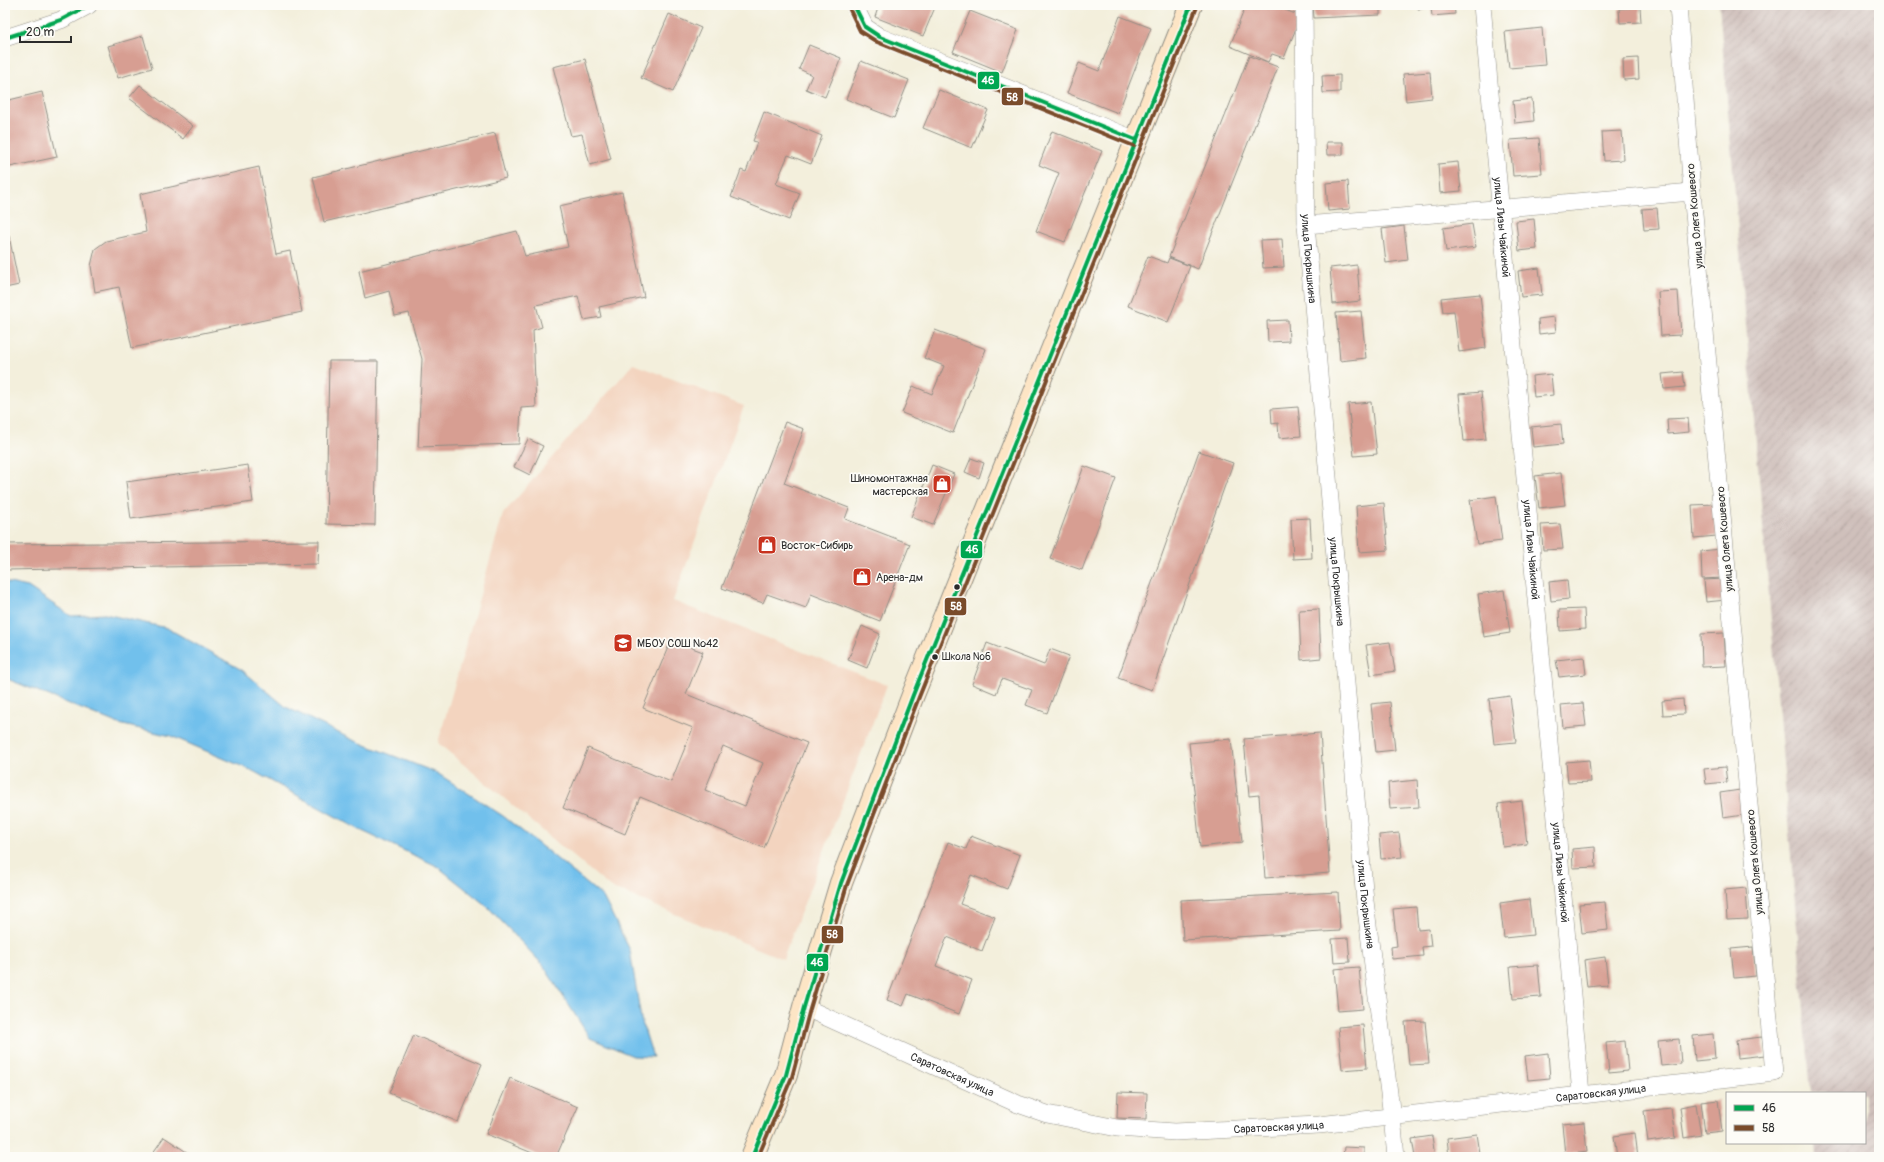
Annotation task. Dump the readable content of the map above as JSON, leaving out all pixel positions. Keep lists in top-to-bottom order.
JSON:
{
  "streets": {
    "street": [
      "улица Олега Кошевого",
      "улица Лизы Чайкиной",
      "улица Покрышкина",
      "Саратовская улица"
    ]
  },
  "crossings": [
    ["улица Олега Кошевого", "Саратовская улица"],
    ["улица Лизы Чайкиной", "Саратовская улица"],
    ["улица Покрышкина", "Саратовская улица"]
  ],
  "places": {
    "shop": ["Шиномонтажная мастерская", "Восток-Сибирь", "Арена-дм"],
    "school or university": ["МБОУ СОШ №42"],
    "other": ["Школа №6"]
  },
  "lines": ["transit line 46", "transit line 58"],
  "legend": ["46", "58"],
  "scale_bar": "20 m"
}
